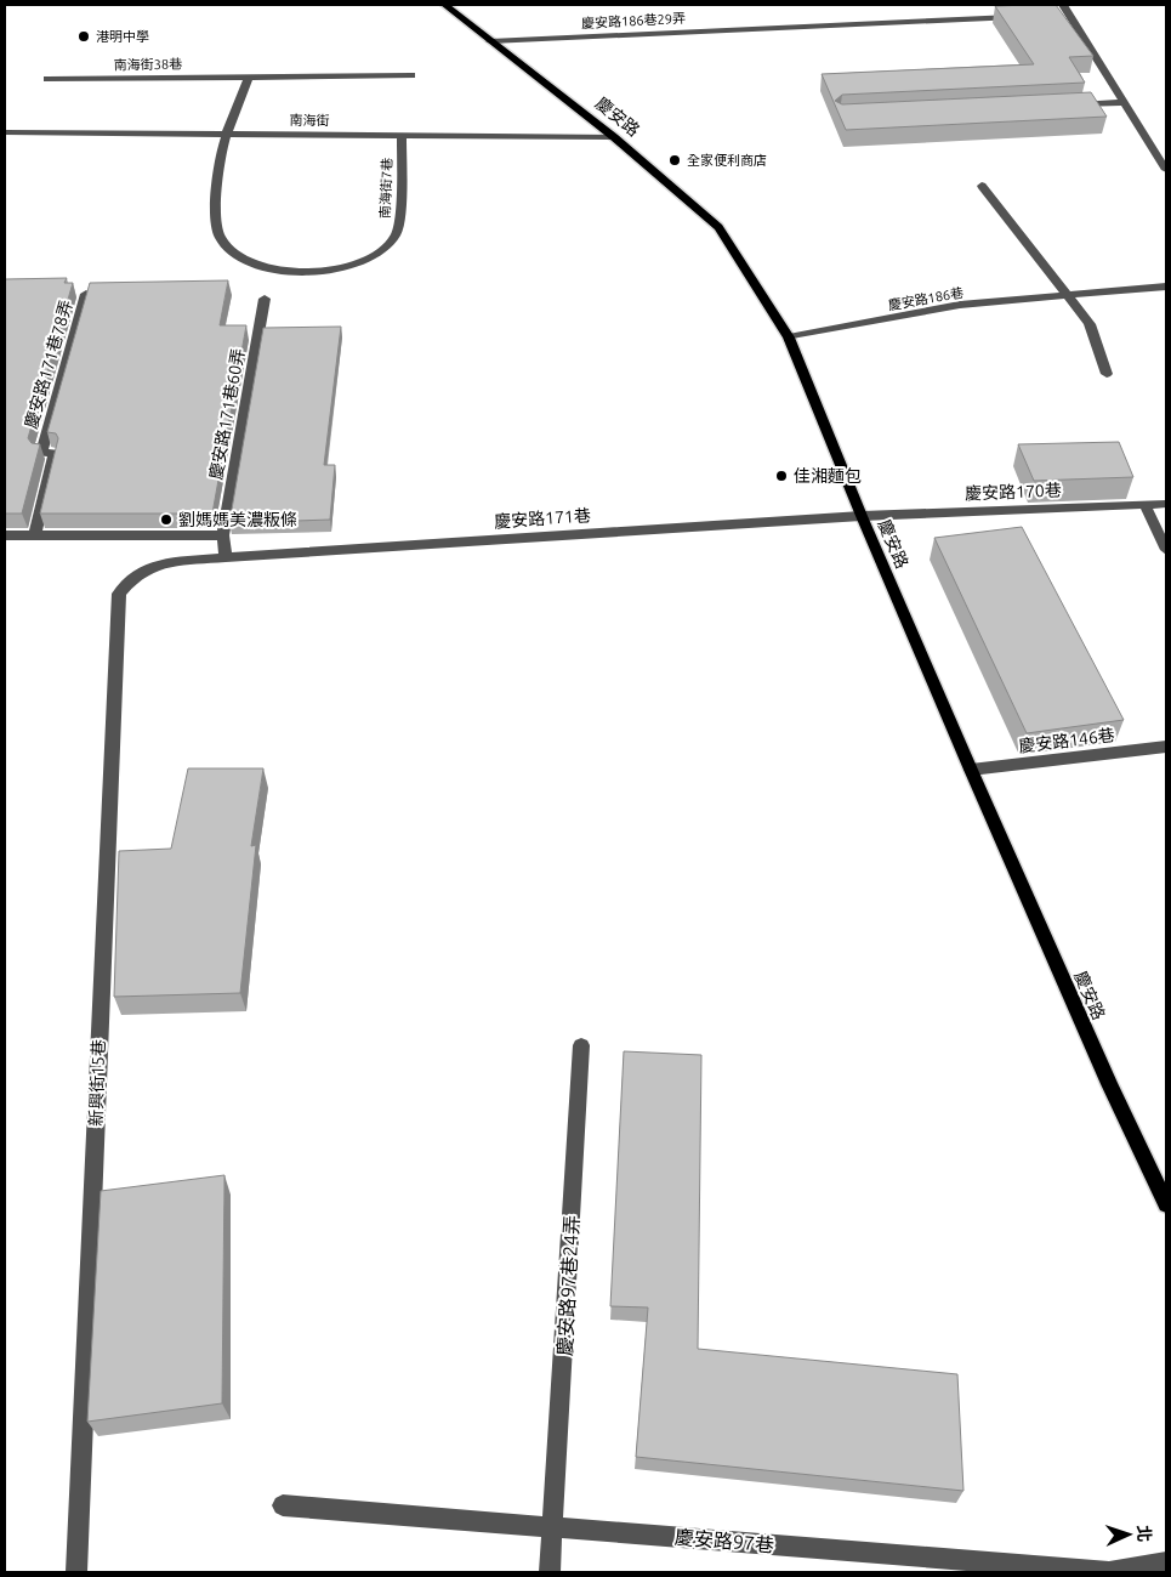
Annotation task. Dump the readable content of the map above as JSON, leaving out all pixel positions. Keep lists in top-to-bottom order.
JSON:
{
  "streets": {
    "main road": ["慶安路"],
    "street": [
      "慶安路186巷29弄",
      "南海街38巷",
      "南海街",
      "南海街7巷",
      "慶安路186巷",
      "慶安路171巷78弄",
      "慶安路171巷60弄",
      "慶安路170巷",
      "慶安路171巷",
      "慶安路146巷",
      "新興街15巷",
      "慶安路97巷24弄",
      "慶安路97巷"
    ]
  },
  "crossings": [
    ["慶安路186巷29弄", "慶安路"],
    ["慶安路", "南海街"],
    ["慶安路", "慶安路186巷"],
    ["慶安路", "慶安路170巷"],
    ["慶安路", "慶安路171巷"],
    ["慶安路", "慶安路146巷"],
    ["南海街", "南海街7巷"],
    ["慶安路170巷", "慶安路171巷"],
    ["慶安路171巷", "新興街15巷"],
    ["慶安路97巷24弄", "慶安路97巷"]
  ],
  "places": [
    "港明中學",
    "全家便利商店",
    "佳湘麵包",
    "劉媽媽美濃粄條"
  ],
  "north": "right"
}
